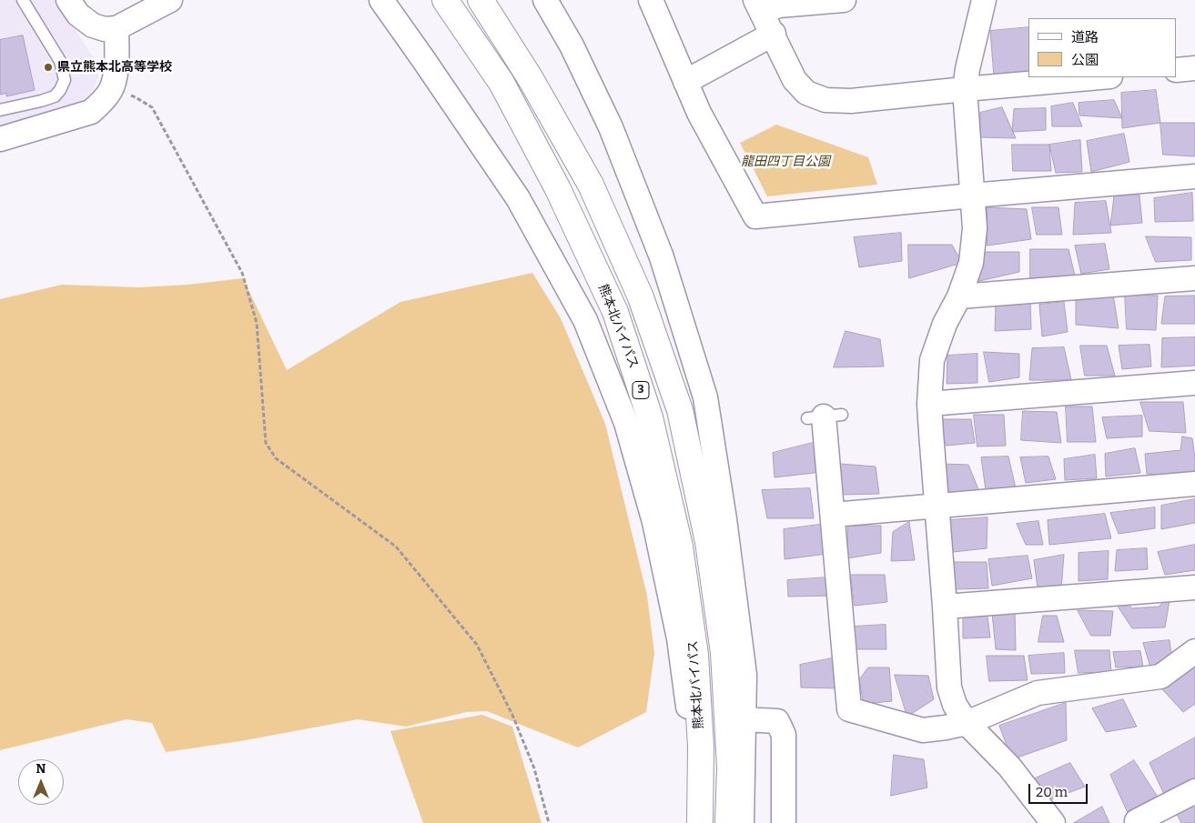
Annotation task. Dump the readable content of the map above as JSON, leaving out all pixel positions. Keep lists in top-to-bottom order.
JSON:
{
  "streets": {
    "highway": ["熊本北バイパス", "3"]
  },
  "parks": ["龍田四丁目公園"],
  "places": ["県立熊本北高等学校"],
  "legend": ["道路", "公園"],
  "scale_bar": "20 m",
  "north": "top"
}
